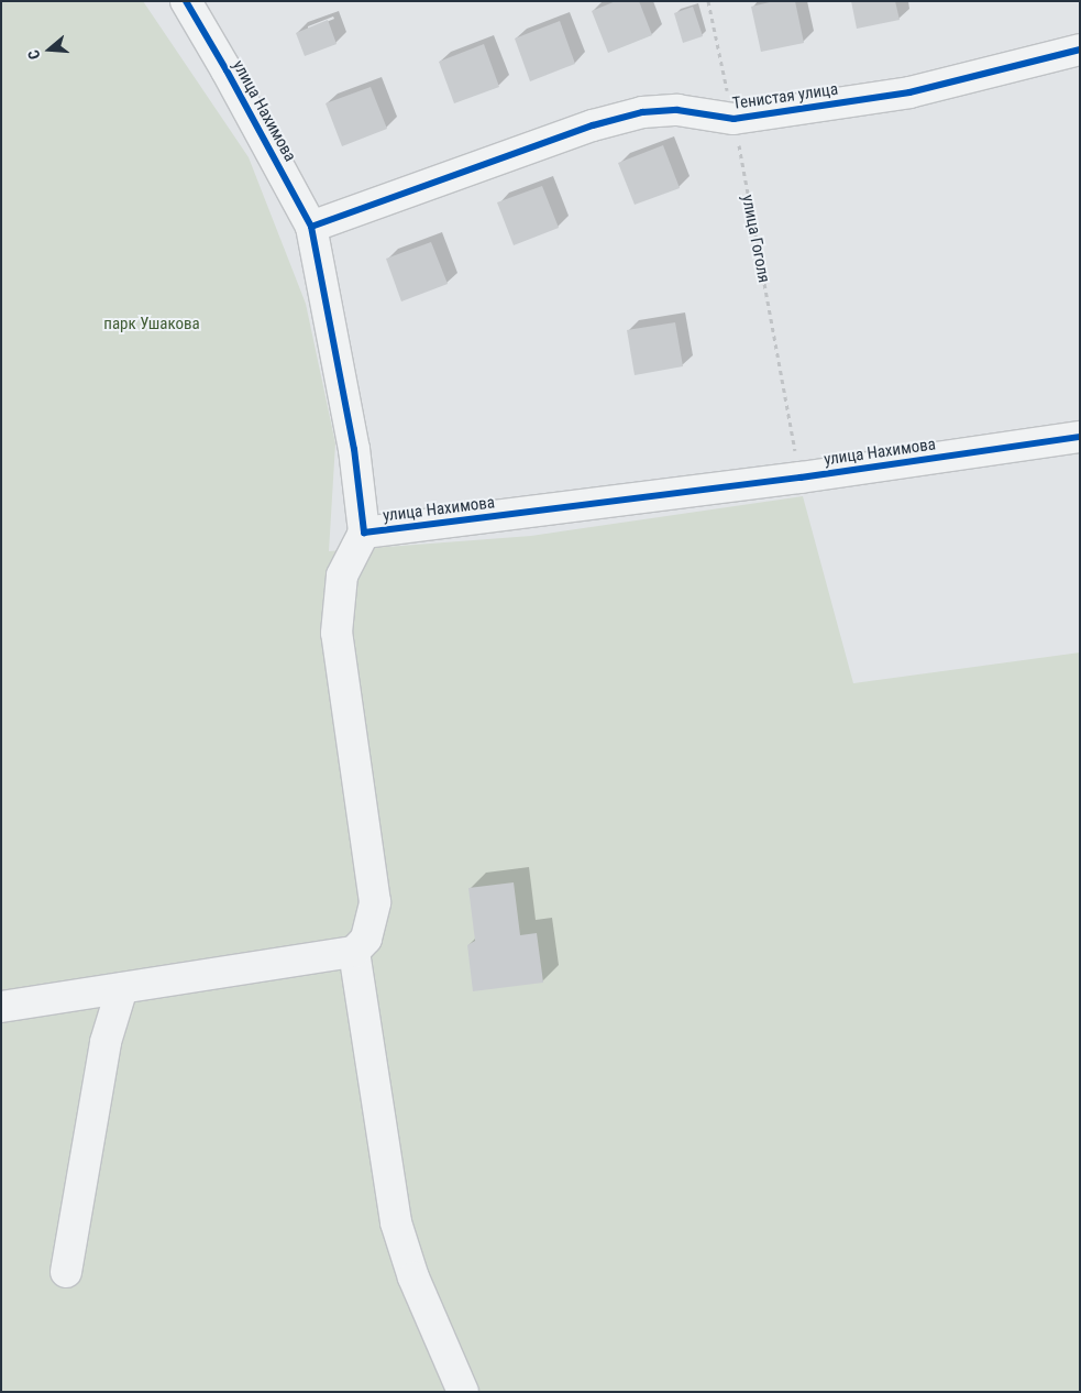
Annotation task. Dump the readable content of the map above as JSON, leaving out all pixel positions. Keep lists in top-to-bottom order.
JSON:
{
  "streets": {
    "street": ["Тенистая улица", "улица Нахимова"],
    "path": ["улица Гоголя"]
  },
  "crossings": [
    ["Тенистая улица", "улица Нахимова"],
    ["Тенистая улица", "улица Гоголя"],
    ["улица Нахимова", "улица Гоголя"]
  ],
  "parks": ["парк Ушакова"],
  "north": "left"
}
